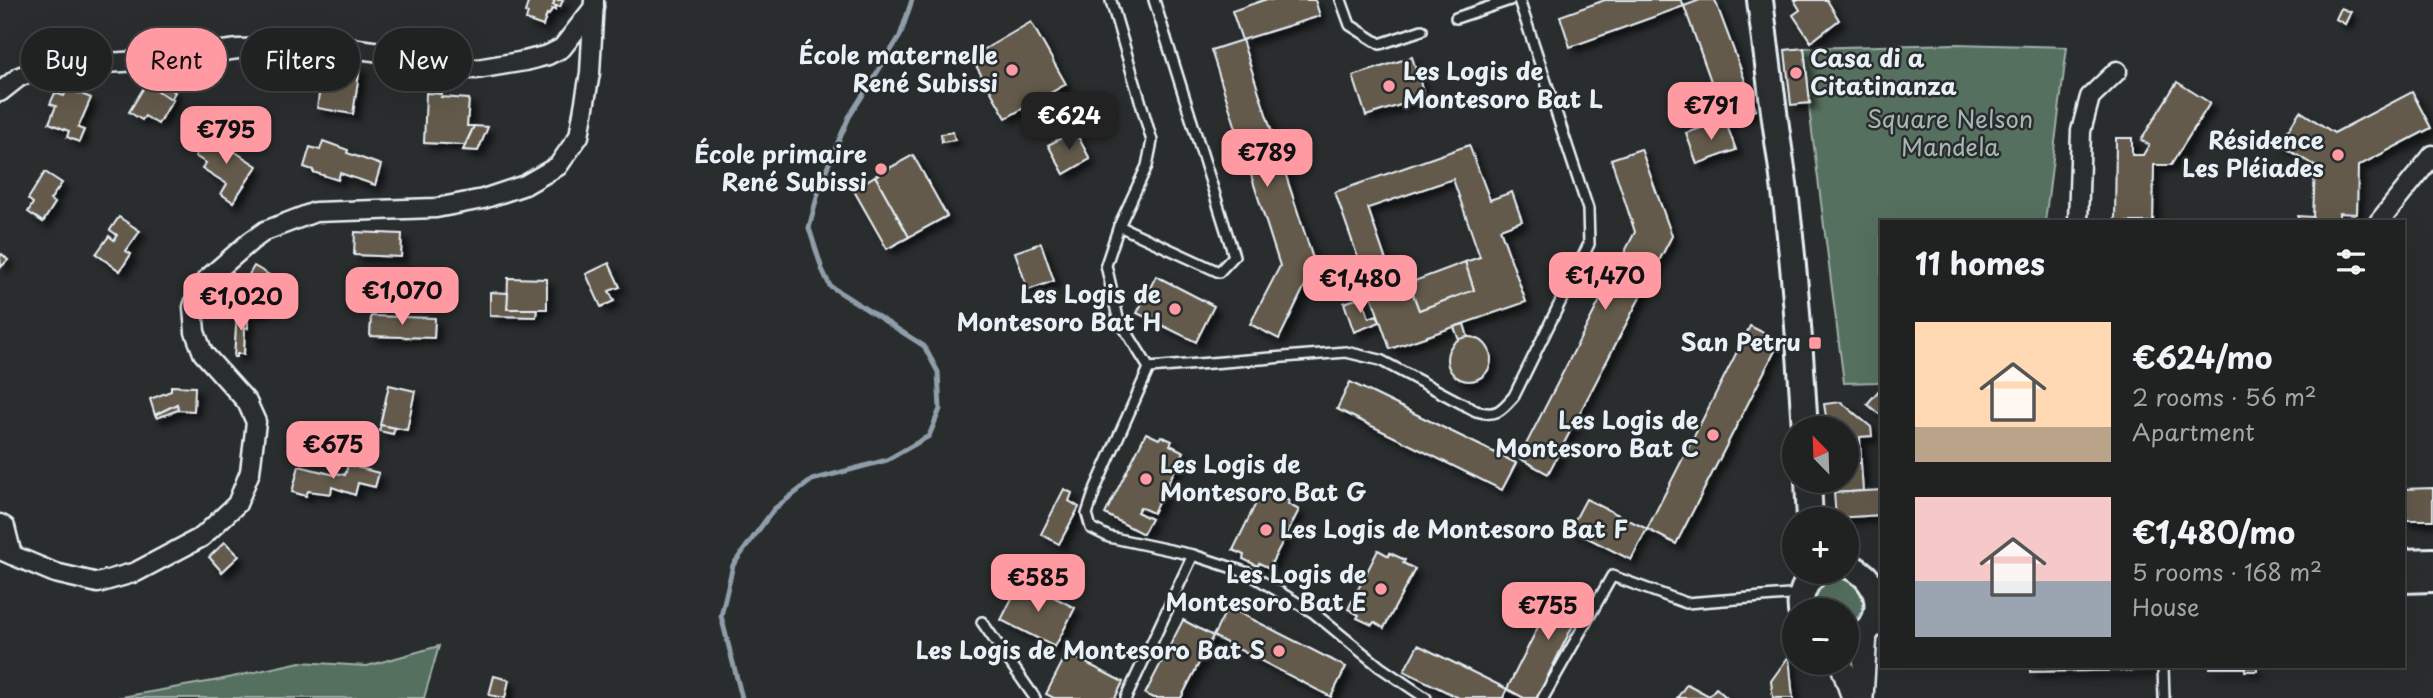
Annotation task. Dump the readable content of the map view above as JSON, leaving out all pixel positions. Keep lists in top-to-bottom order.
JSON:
{
  "parks": ["Square Nelson Mandela"],
  "places": {
    "other": [
      "École maternelle René Subissi",
      "Casa di a Citatinanza",
      "Les Logis de Montesoro Bat L",
      "Résidence Les Pléiades",
      "École primaire René Subissi",
      "Les Logis de Montesoro Bat H",
      "Les Logis de Montesoro Bat C",
      "Les Logis de Montesoro Bat G",
      "Les Logis de Montesoro Bat F",
      "Les Logis de Montesoro Bat E",
      "Les Logis de Montesoro Bat S"
    ],
    "transit": ["San Petru"]
  },
  "north": "top left",
  "page": {
    "chip": [
      "Buy",
      "Rent",
      "Filters",
      "New"
    ],
    "price": [
      "€791",
      "€624",
      "€795",
      "€789",
      "€1,470",
      "€1,480",
      "€1,070",
      "€1,020",
      "€675",
      "€585",
      "€755"
    ],
    "heading": "11 homes",
    "list": [
      {
        "name": "€624/mo",
        "note": "2 rooms · 56 m² · Apartment"
      },
      {
        "name": "€1,480/mo",
        "note": "5 rooms · 168 m² · House"
      }
    ],
    "map_buttons": ["+", "−"]
  }
}
